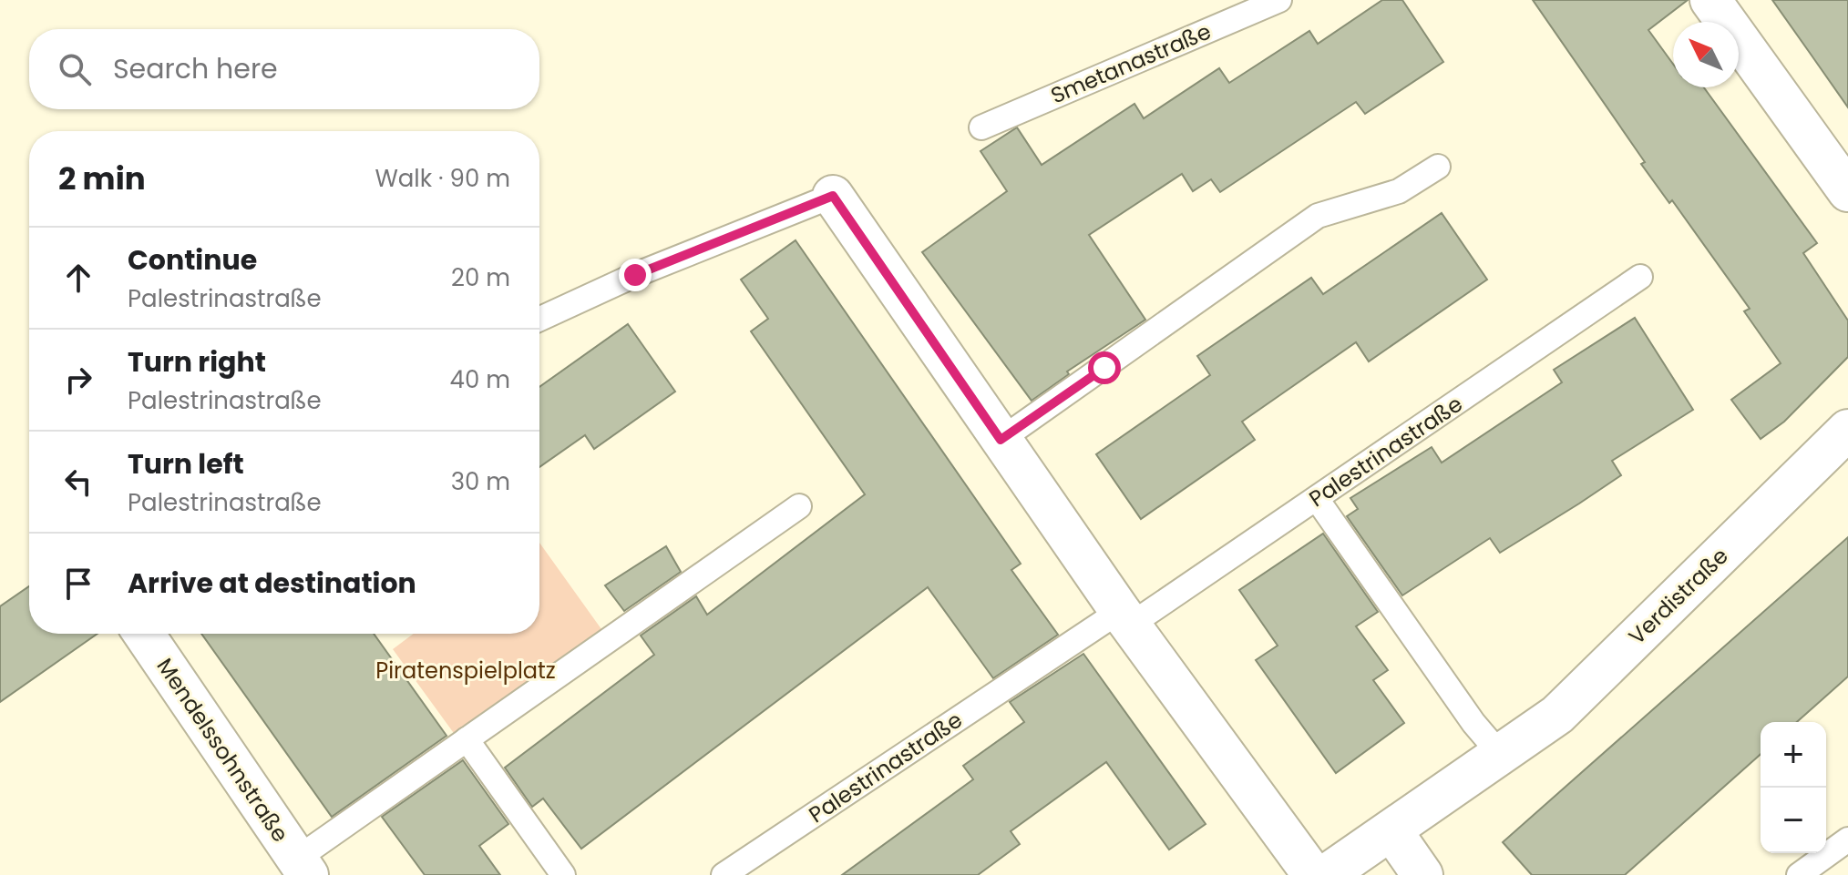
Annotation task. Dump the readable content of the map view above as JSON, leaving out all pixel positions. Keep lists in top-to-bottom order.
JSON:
{
  "streets": {
    "street": ["Verdistraße", "Mendelssohnstraße"],
    "lane": ["Smetanastraße", "Palestrinastraße"]
  },
  "parks": ["Piratenspielplatz"],
  "north": "top left",
  "page": {
    "search": "Search here",
    "heading": ["2 min", "Walk · 90 m"],
    "list": [
      ["Continue", "Palestrinastraße", "20 m"],
      ["Turn right", "Palestrinastraße", "40 m"],
      ["Turn left", "Palestrinastraße", "30 m"],
      "Arrive at destination"
    ],
    "map_buttons": ["+", "−"]
  }
}
